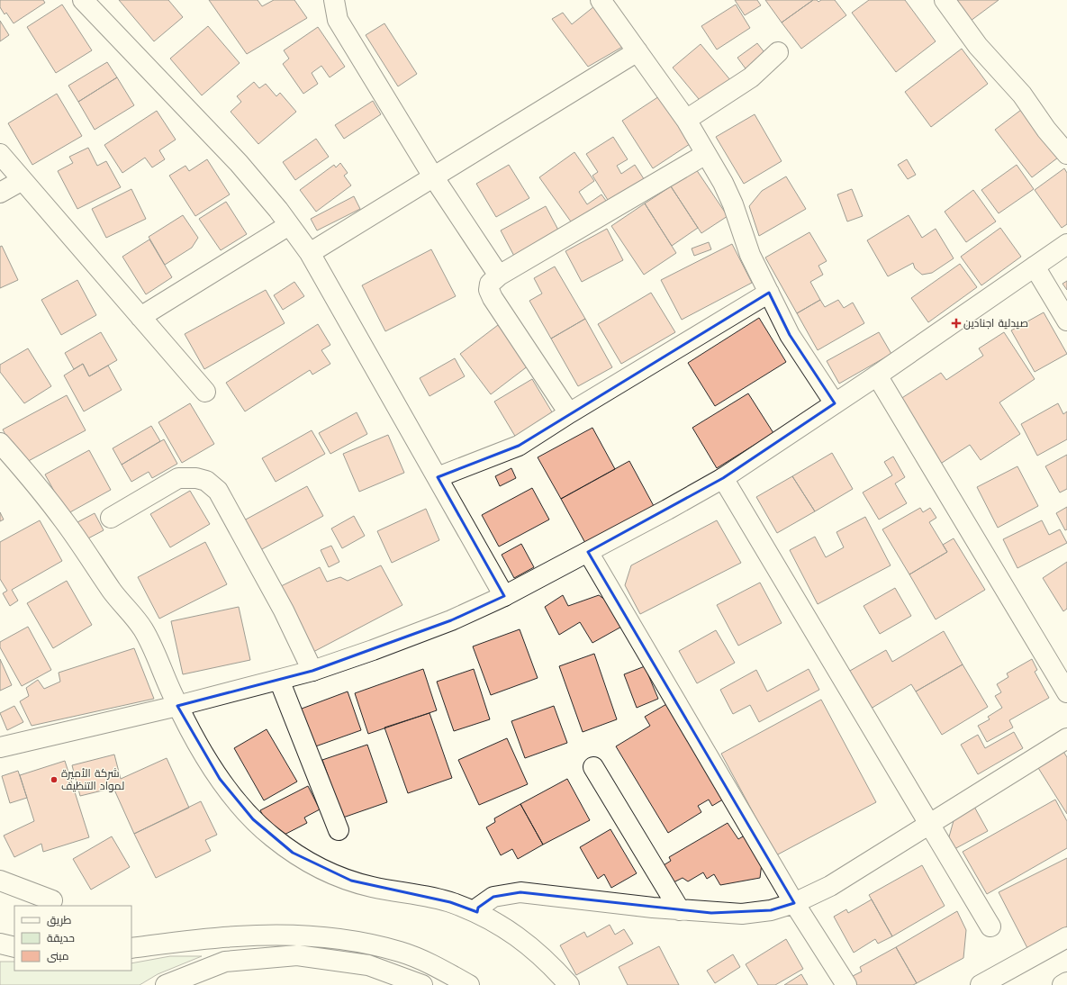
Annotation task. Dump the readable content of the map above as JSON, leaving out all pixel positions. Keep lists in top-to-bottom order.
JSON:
{
  "places": {
    "health": ["صيدلية اجنادين"],
    "other": ["شركة الأميرة لمواد التنظيف"]
  },
  "legend": ["طريق", "حديقة", "مبنى"]
}
